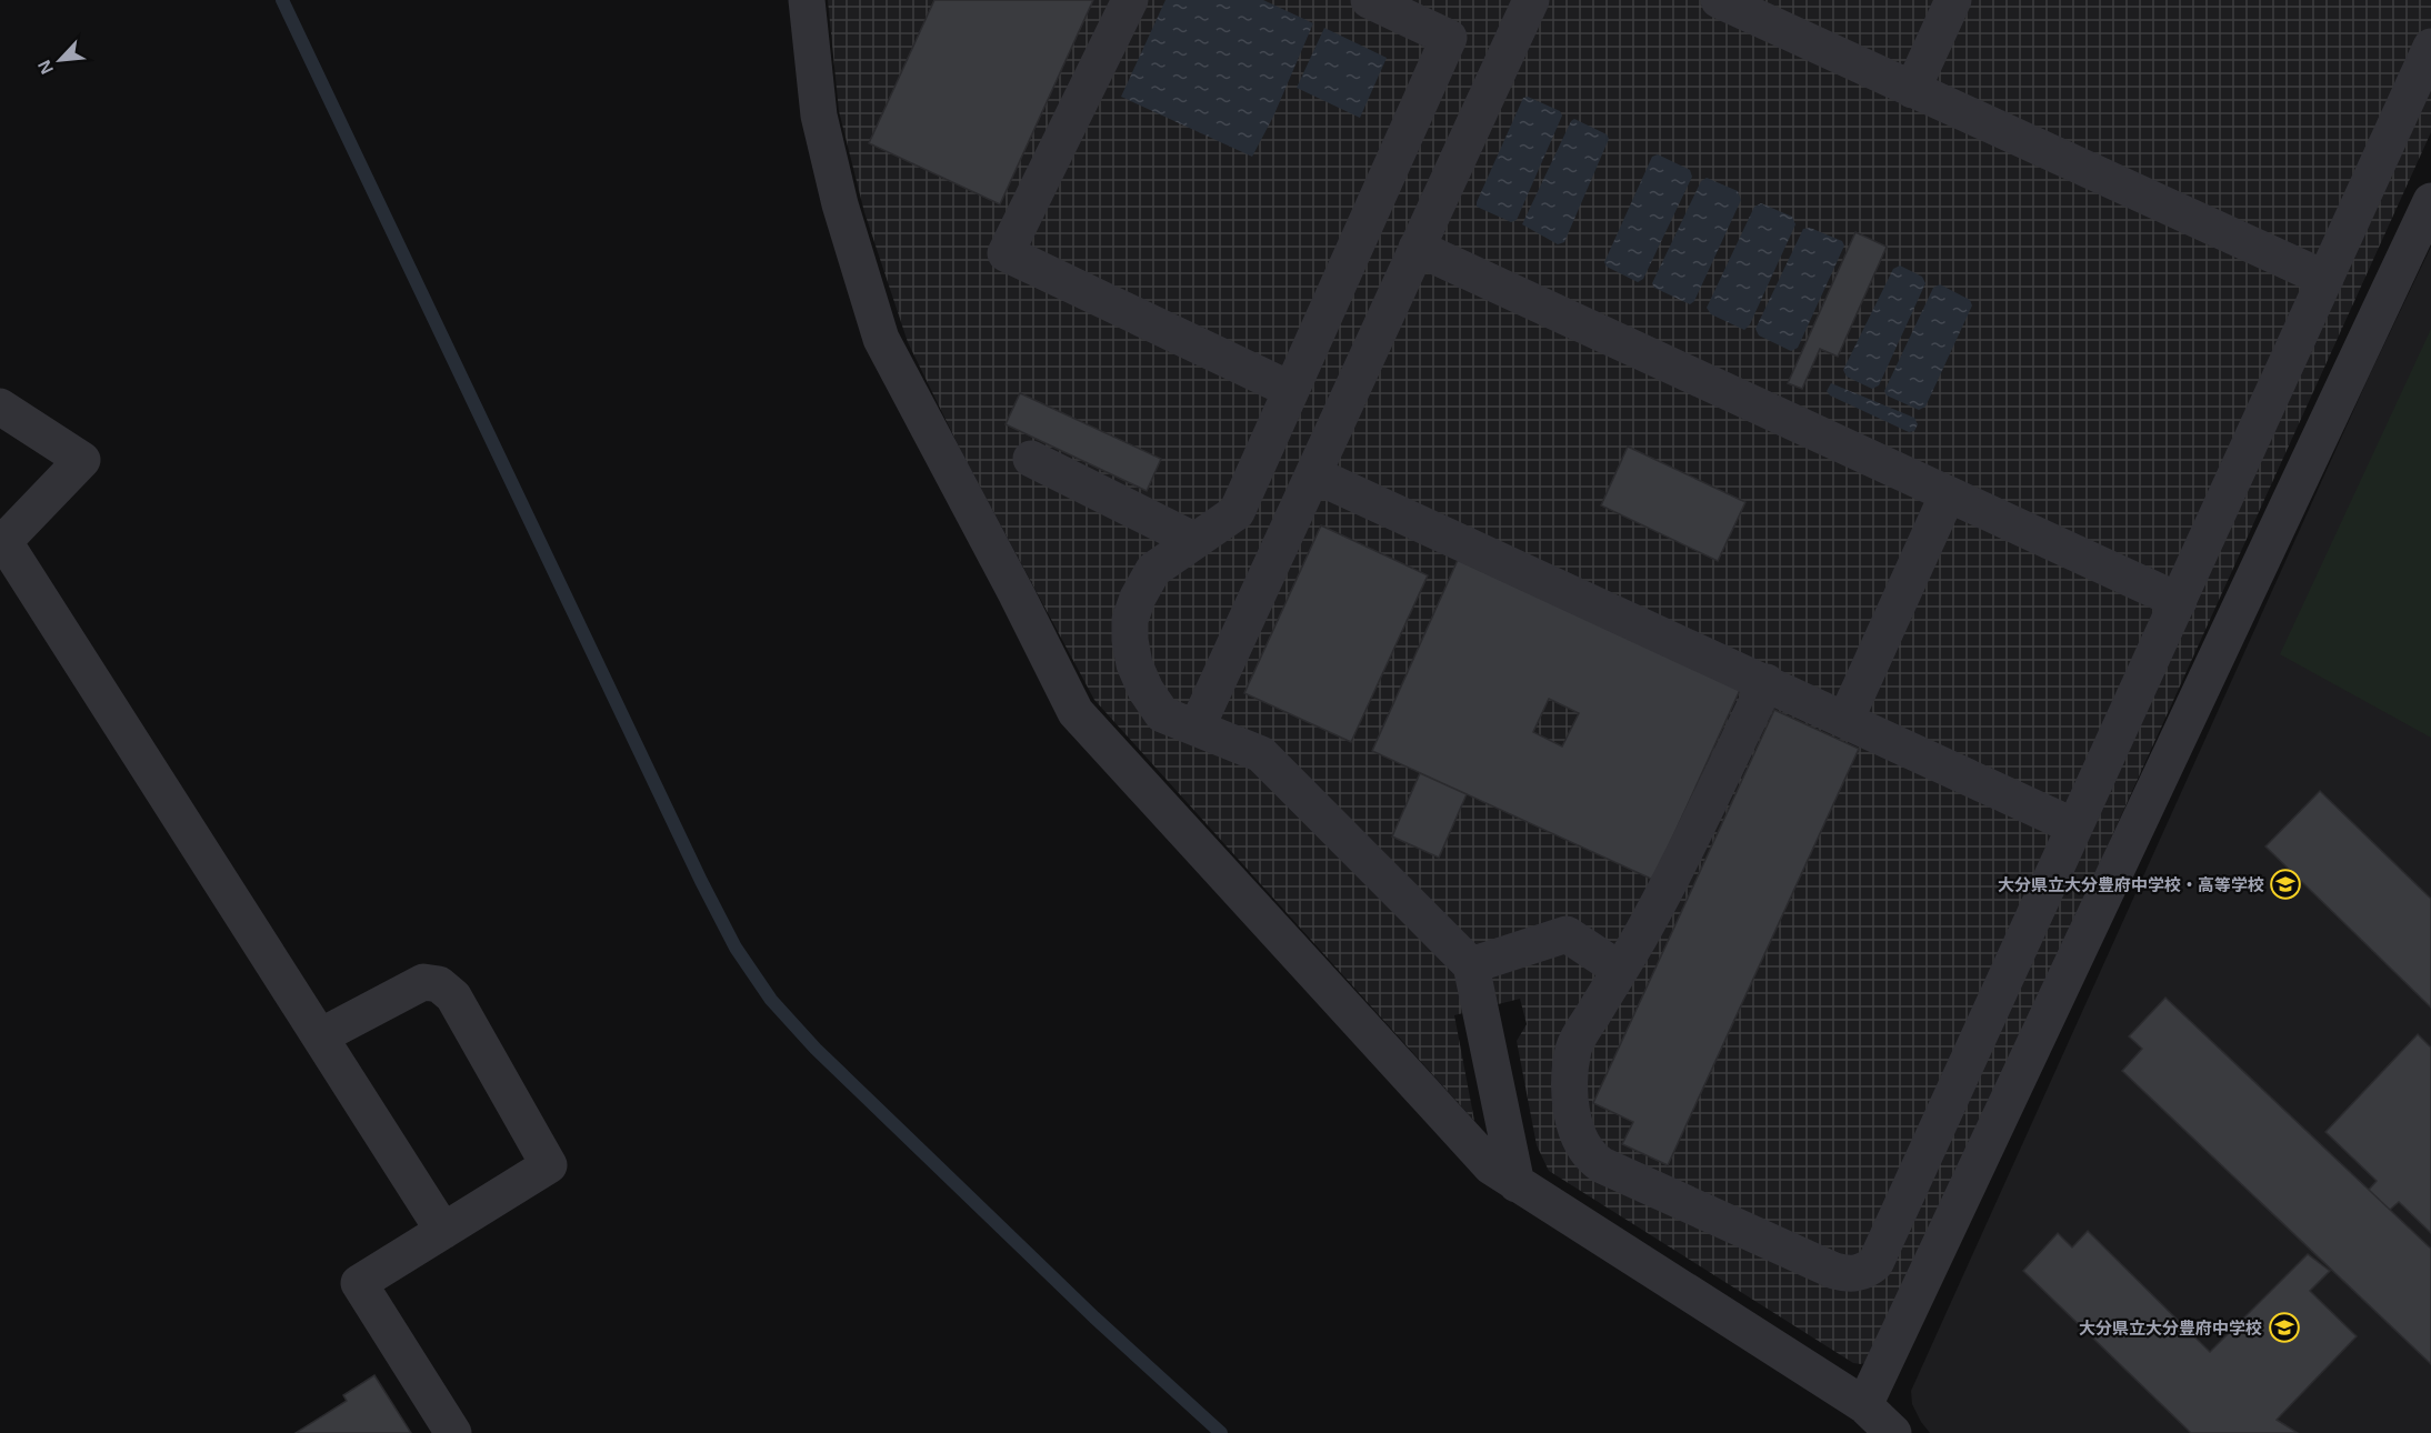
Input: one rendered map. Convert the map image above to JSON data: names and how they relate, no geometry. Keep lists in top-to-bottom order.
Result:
{
  "places": {
    "school or university": ["大分県立大分豊府中学校・高等学校", "大分県立大分豊府中学校"]
  },
  "north": "bottom left"
}
